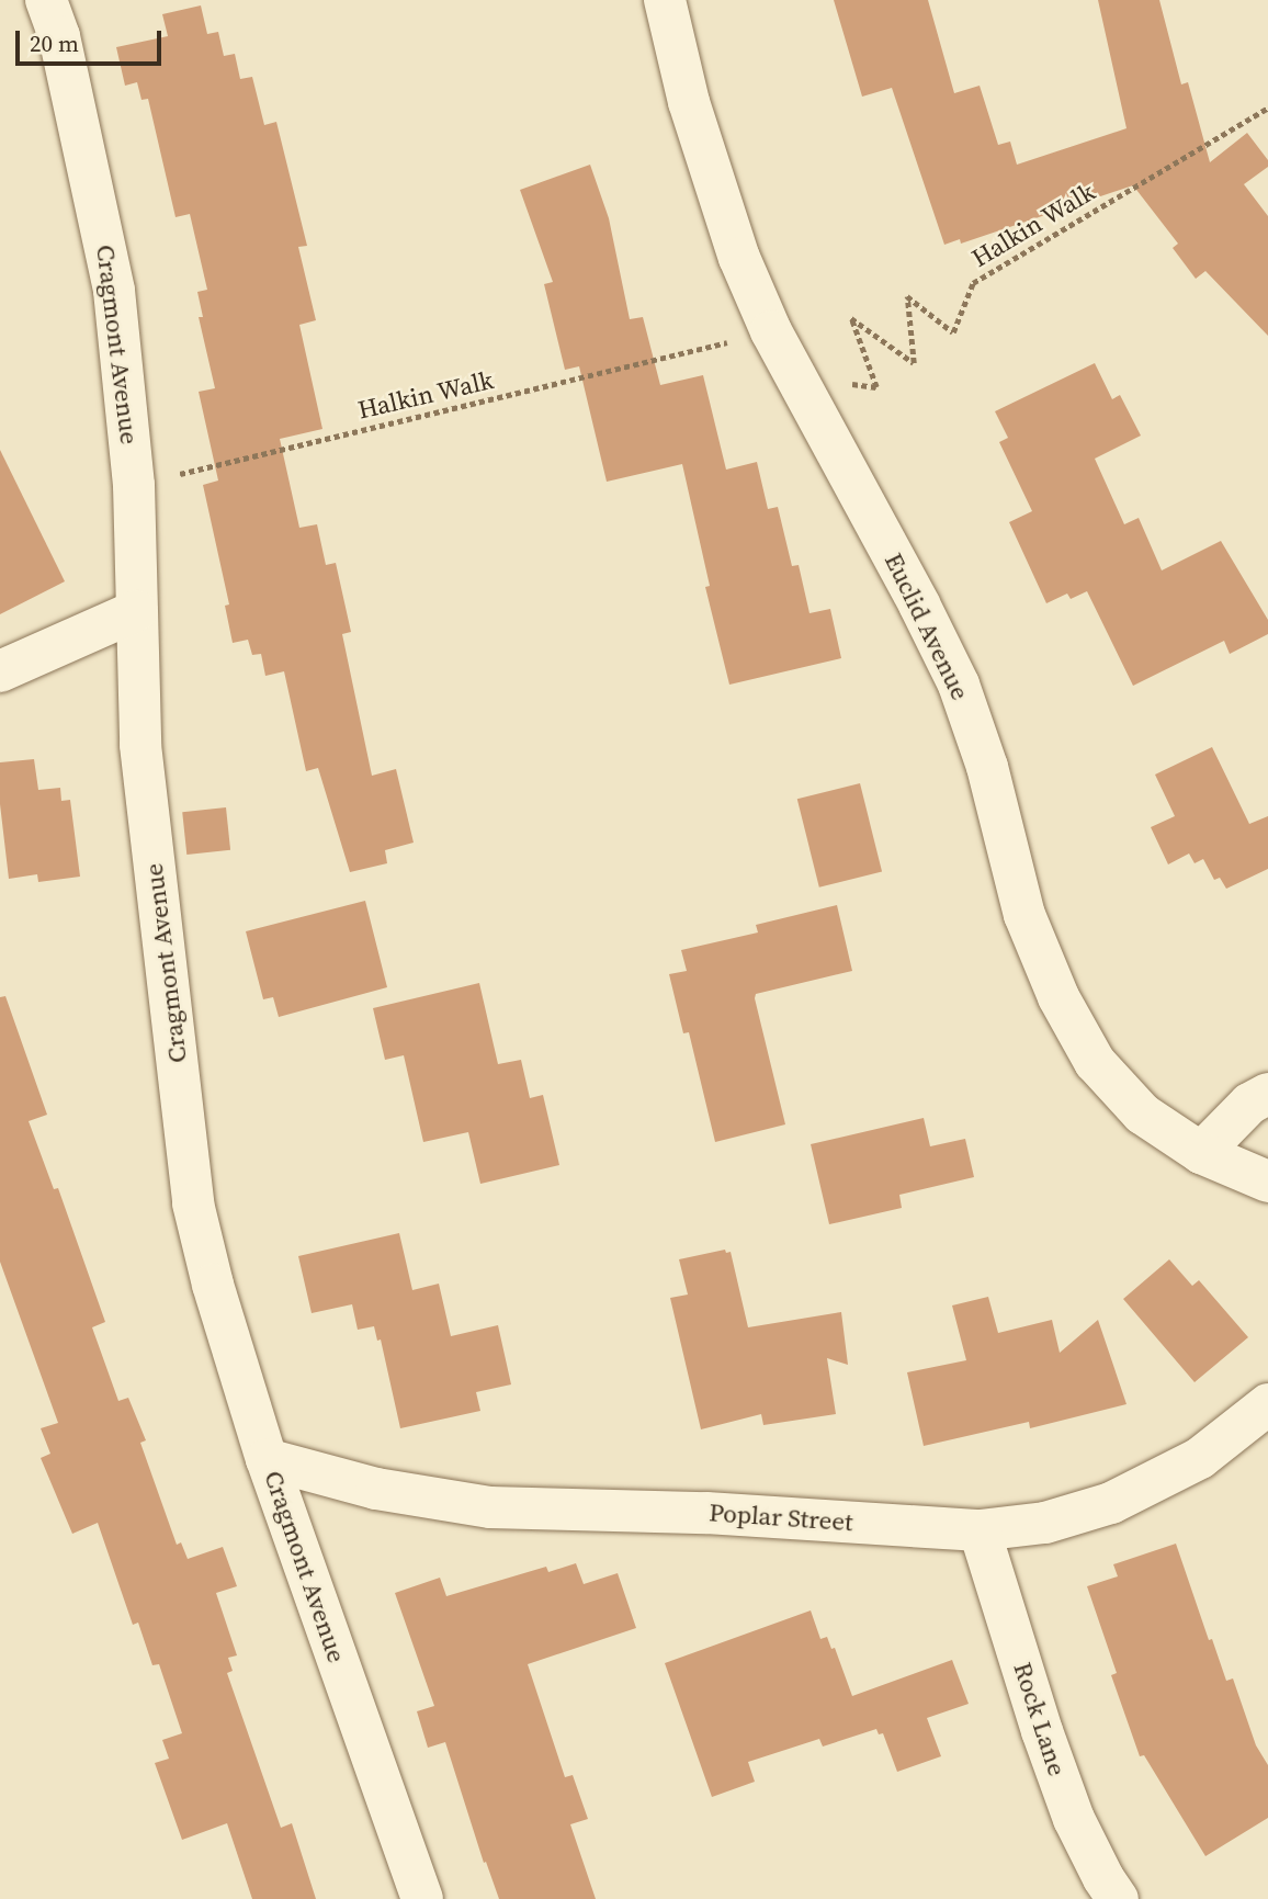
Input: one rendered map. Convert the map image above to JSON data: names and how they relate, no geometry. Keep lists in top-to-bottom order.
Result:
{
  "streets": {
    "street": [
      "Cragmont Avenue",
      "Euclid Avenue",
      "Poplar Street",
      "Rock Lane"
    ],
    "path": ["Halkin Walk"]
  },
  "crossings": [
    ["Halkin Walk", "Cragmont Avenue"],
    ["Halkin Walk", "Euclid Avenue"],
    ["Cragmont Avenue", "Poplar Street"],
    ["Poplar Street", "Rock Lane"]
  ],
  "scale_bar": "20 m"
}
